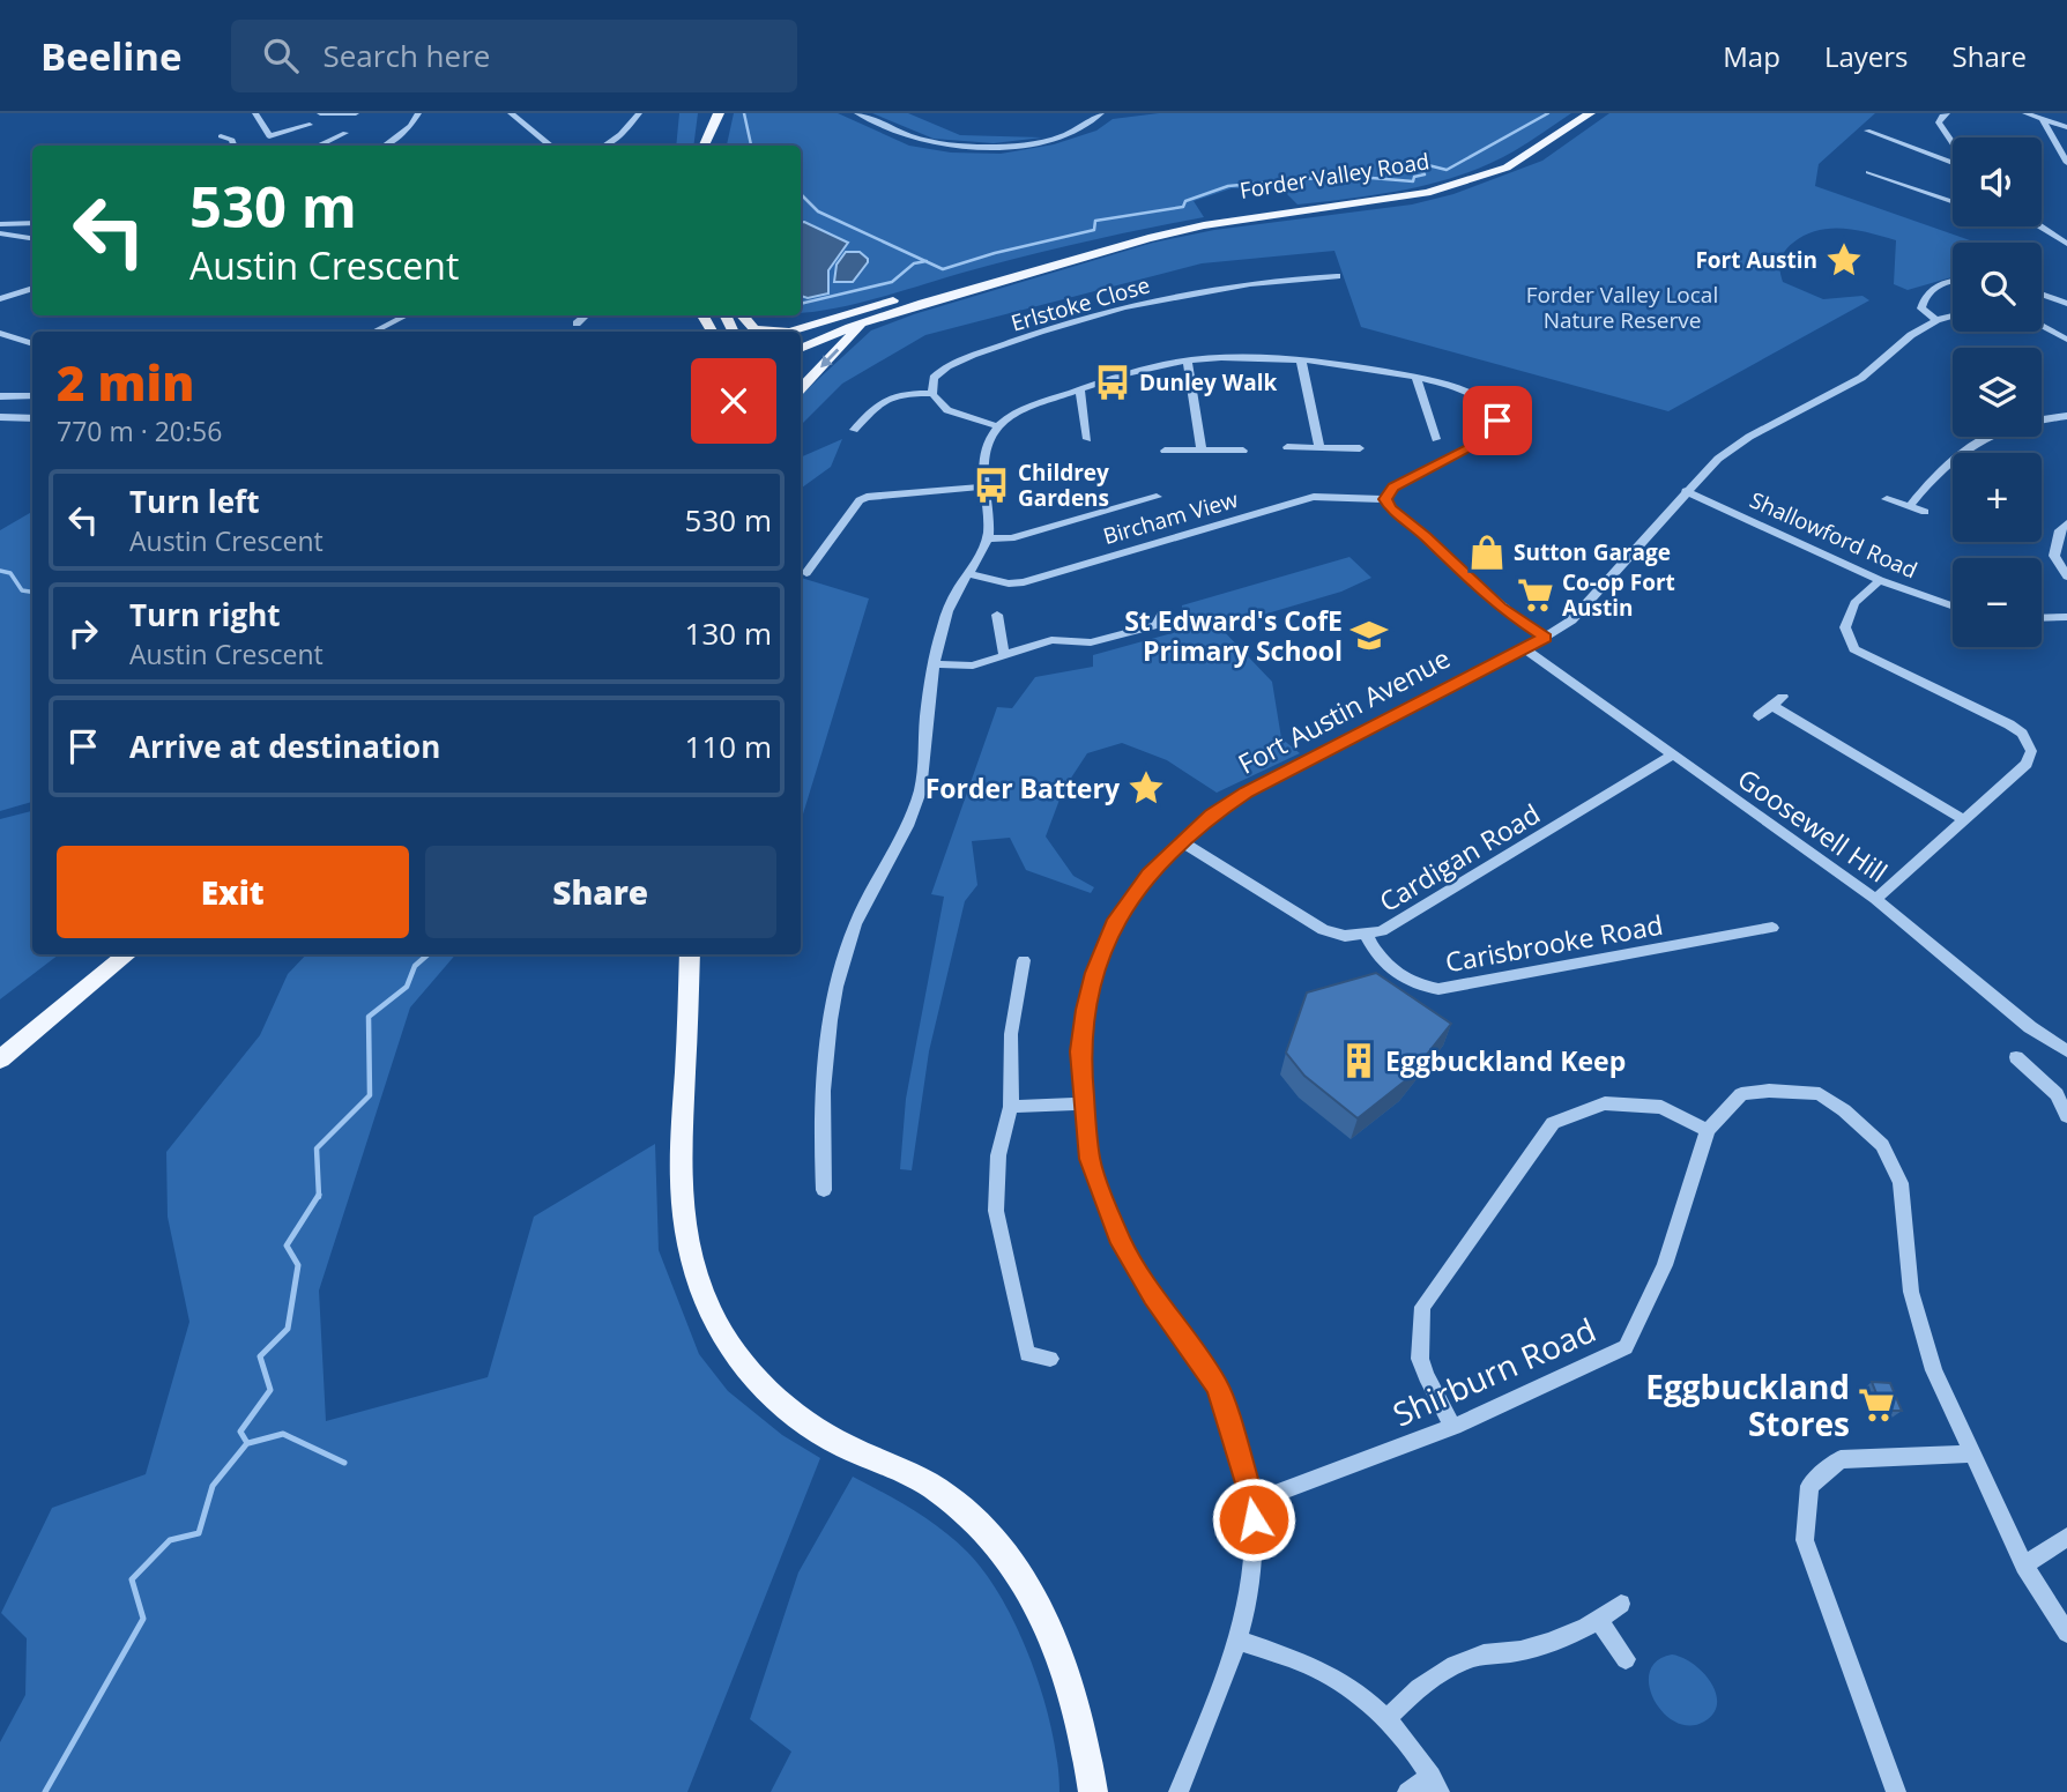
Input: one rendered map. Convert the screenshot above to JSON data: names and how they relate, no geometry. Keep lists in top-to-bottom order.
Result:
{
  "streets": {
    "main road": ["Forder Valley Road"],
    "street": [
      "Erlstoke Close",
      "Bircham View",
      "Shallowford Road",
      "Fort Austin Avenue",
      "Goosewell Hill",
      "Cardigan Road",
      "Carisbrooke Road",
      "Shirburn Road"
    ]
  },
  "crossings": [
    ["Shallowford Road", "Fort Austin Avenue"],
    ["Fort Austin Avenue", "Goosewell Hill"],
    ["Fort Austin Avenue", "Cardigan Road"],
    ["Fort Austin Avenue", "Shirburn Road"],
    ["Goosewell Hill", "Cardigan Road"],
    ["Cardigan Road", "Carisbrooke Road"]
  ],
  "parks": ["Forder Valley Local Nature Reserve"],
  "places": {
    "place": ["Fort Austin", "Forder Battery"],
    "bus stop": ["Dunley Walk", "Childrey Gardens"],
    "shop": ["Sutton Garage"],
    "supermarket": ["Co-op Fort Austin", "Eggbuckland Stores"],
    "school or university": ["St Edward's CofE Primary School"],
    "building": ["Eggbuckland Keep"]
  },
  "page": {
    "header": "Beeline",
    "search": "Search here",
    "nav": ["Map", "Layers", "Share"],
    "map_buttons": ["+", "−"],
    "turn": ["530 m", "Austin Crescent"],
    "heading": ["2 min", "770 m · 20:56"],
    "list": [
      {
        "name": "Turn left",
        "note": "Austin Crescent",
        "value": "530 m"
      },
      {
        "name": "Turn right",
        "note": "Austin Crescent",
        "value": "130 m"
      },
      {
        "name": "Arrive at destination",
        "value": "110 m"
      }
    ],
    "buttons": ["Exit", "Share"]
  }
}
